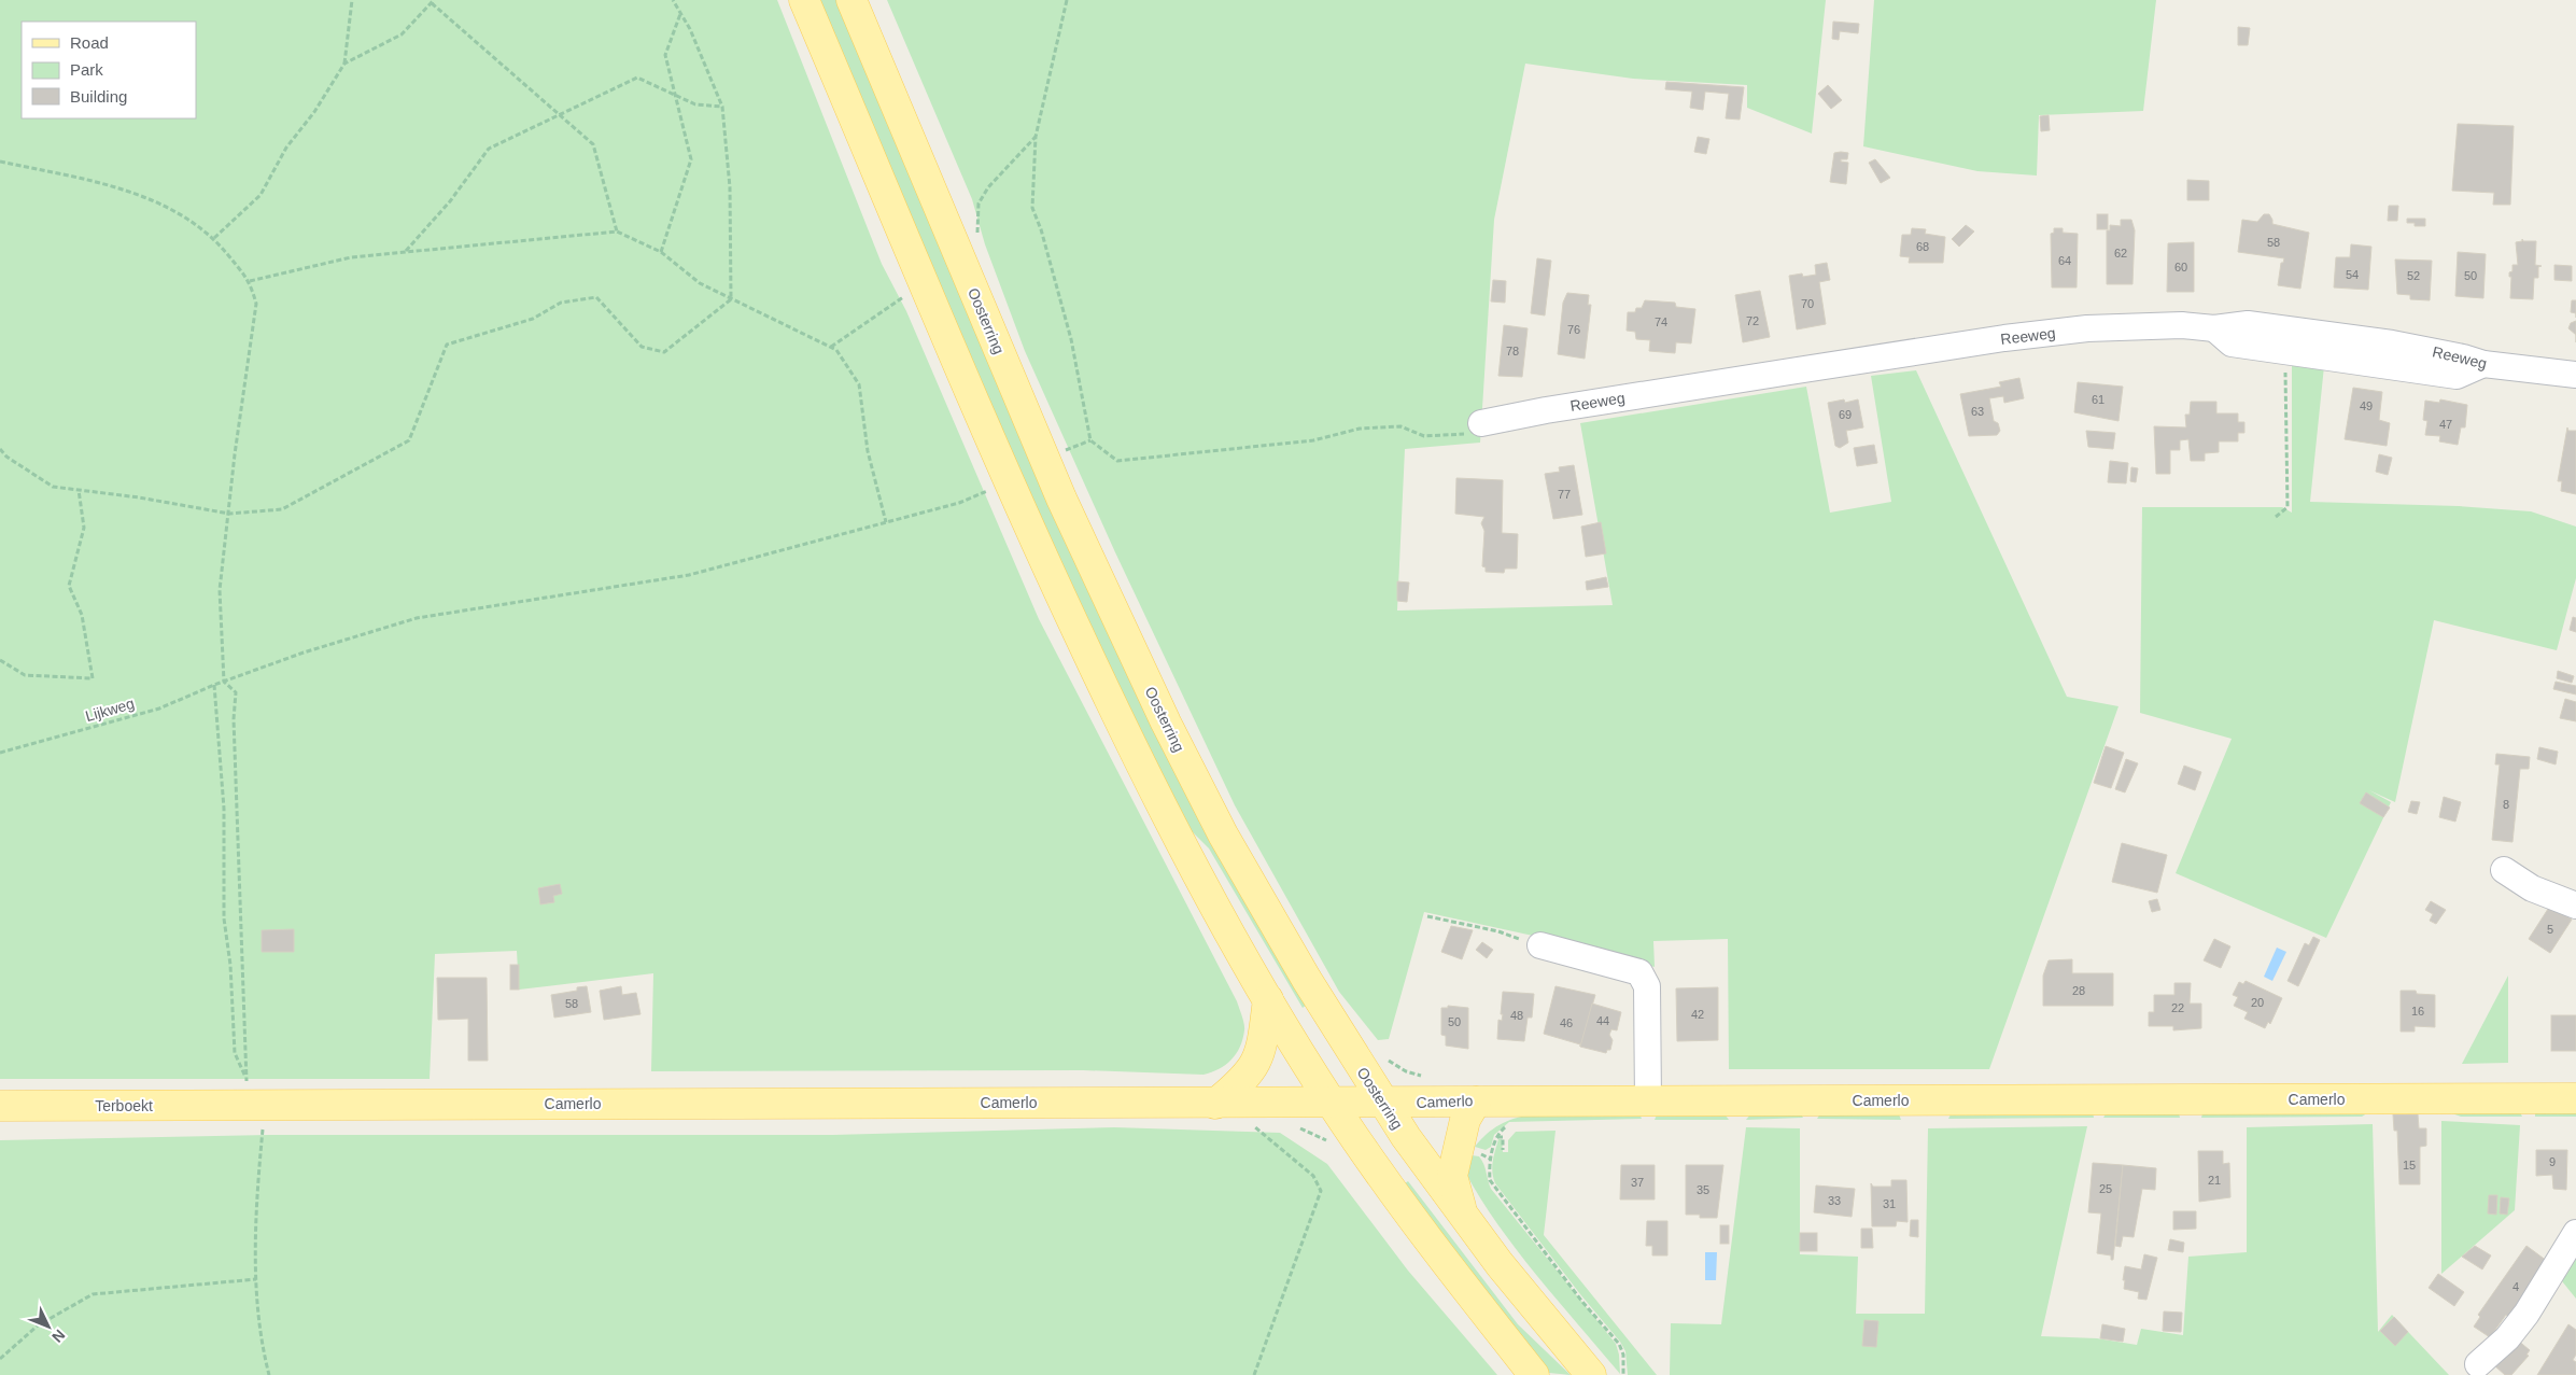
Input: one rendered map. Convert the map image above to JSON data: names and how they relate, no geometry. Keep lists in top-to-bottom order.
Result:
{
  "streets": {
    "main road": ["Oosterring", "Camerlo", "Terboekt"],
    "street": ["Reeweg"],
    "path": ["Lijkweg"]
  },
  "crossings": [
    ["Oosterring", "Camerlo"],
    ["Camerlo", "Terboekt"]
  ],
  "house_numbers": [
    "58",
    "68",
    "62",
    "64",
    "60",
    "54",
    "52",
    "50",
    "70",
    "72",
    "74",
    "76",
    "78",
    "61",
    "49",
    "63",
    "69",
    "47",
    "77",
    "8",
    "5",
    "28",
    "20",
    "58",
    "22",
    "16",
    "42",
    "48",
    "44",
    "50",
    "46",
    "9",
    "15",
    "21",
    "37",
    "25",
    "35",
    "33",
    "31",
    "4"
  ],
  "legend": ["Road", "Park", "Building"],
  "north": "bottom right"
}
